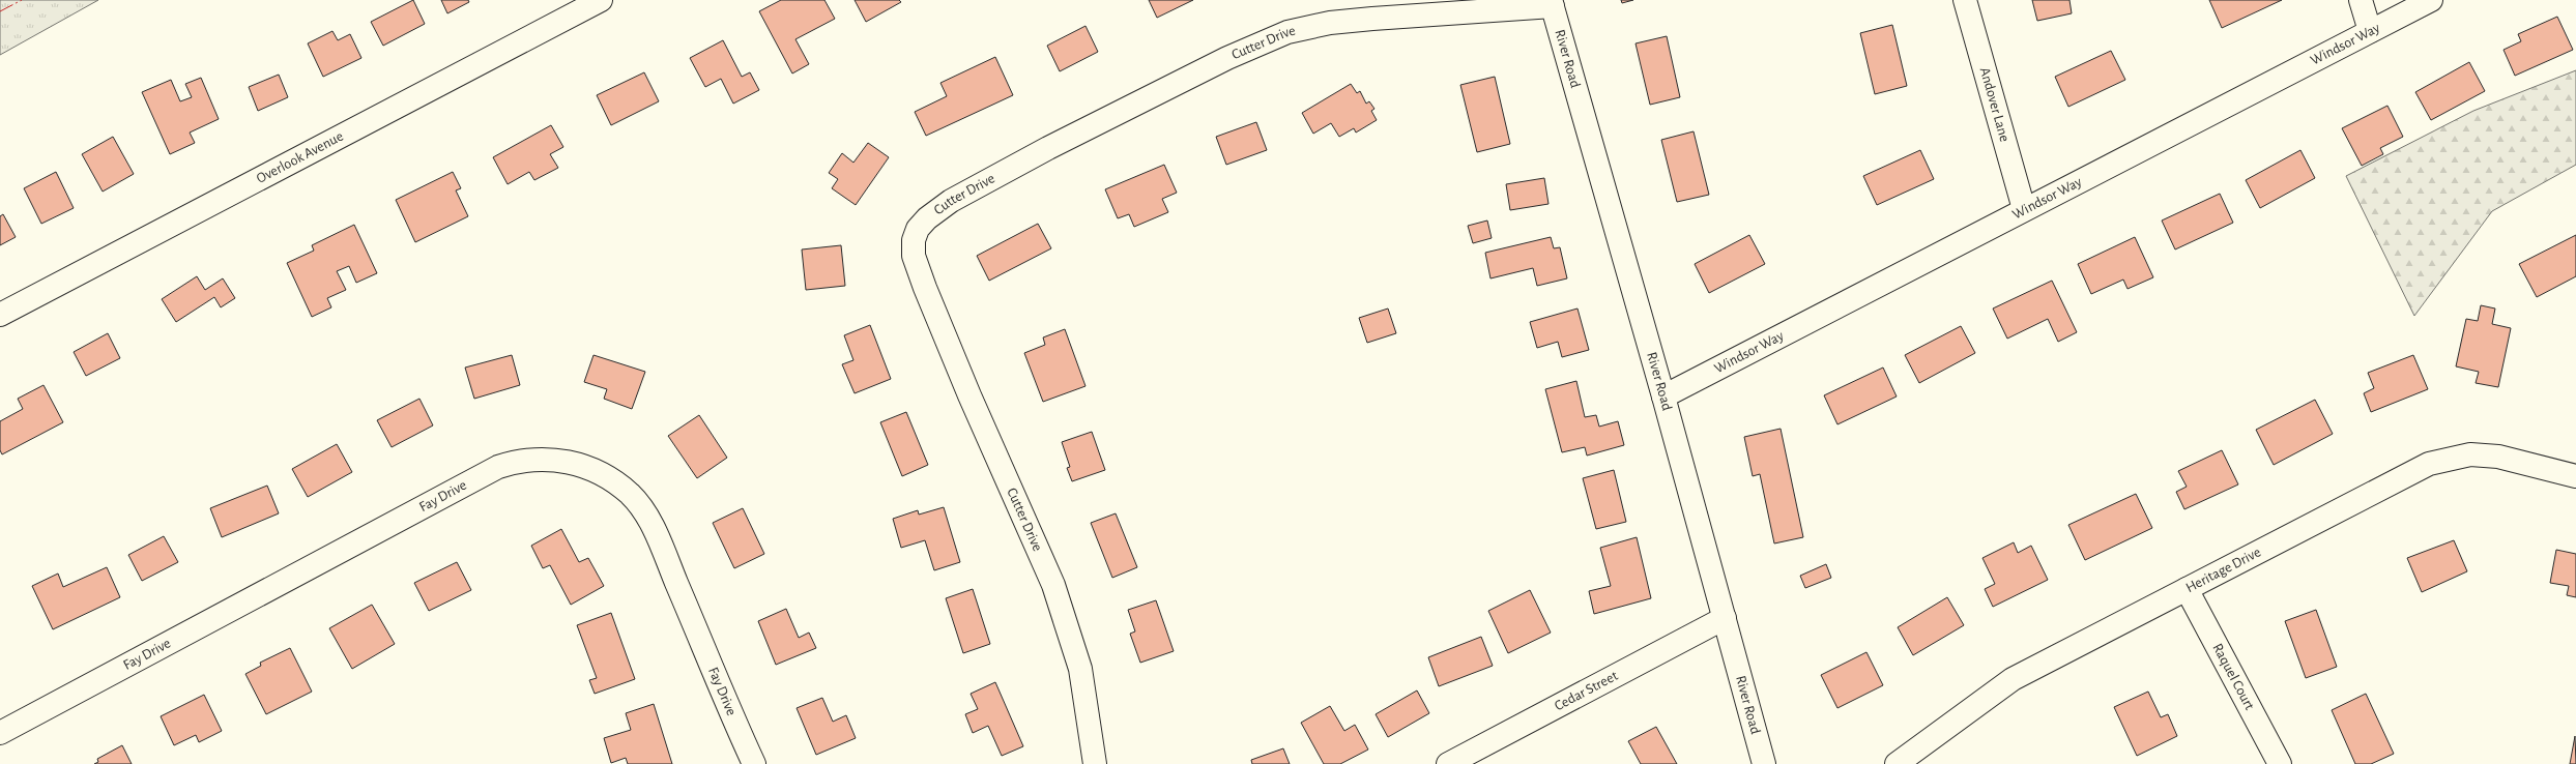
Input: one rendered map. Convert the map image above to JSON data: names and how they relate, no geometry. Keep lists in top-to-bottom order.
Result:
{
  "streets": {
    "street": [
      "Windsor Way",
      "Cutter Drive",
      "River Road",
      "Andover Lane",
      "Overlook Avenue",
      "Fay Drive",
      "Heritage Drive",
      "Raquel Court",
      "Cedar Street"
    ]
  },
  "crossings": [
    ["Windsor Way", "River Road"],
    ["Windsor Way", "Andover Lane"],
    ["Cutter Drive", "River Road"],
    ["River Road", "Cedar Street"],
    ["Heritage Drive", "Raquel Court"]
  ]
}
